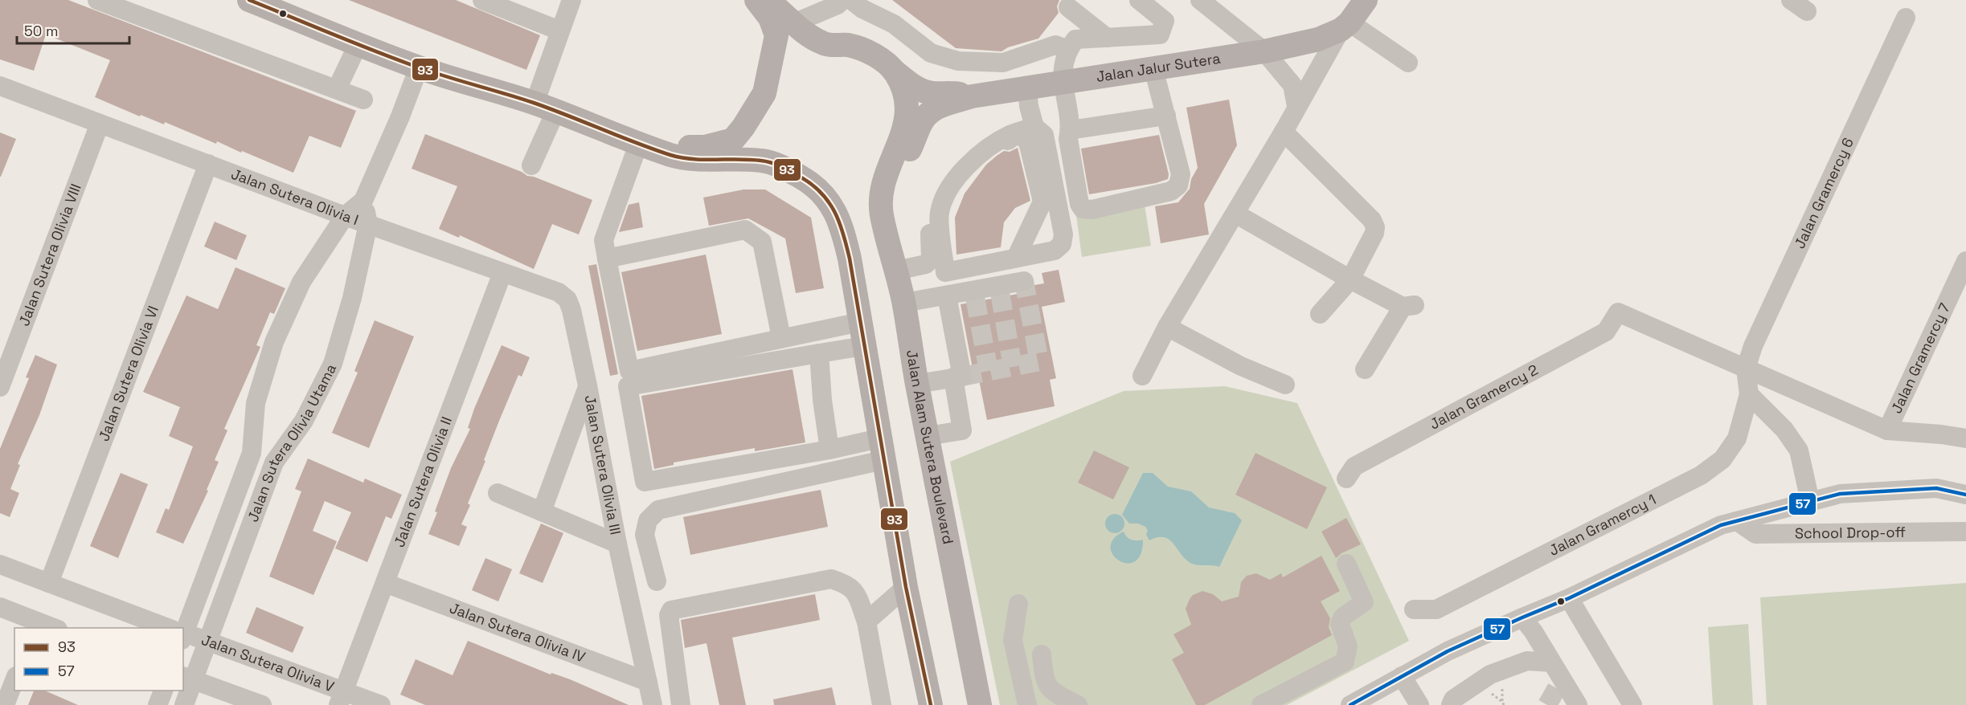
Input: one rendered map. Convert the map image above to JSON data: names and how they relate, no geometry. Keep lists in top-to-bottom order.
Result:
{
  "streets": {
    "main road": ["Jalan Jalur Sutera", "Jalan Alam Sutera Boulevard"],
    "street": [
      "Jalan Gramercy 6",
      "Jalan Sutera Olivia I",
      "Jalan Sutera Olivia VIII",
      "Jalan Gramercy 7",
      "Jalan Sutera Olivia VI",
      "Jalan Gramercy 2",
      "Jalan Sutera Olivia Utama",
      "Jalan Sutera Olivia III",
      "Jalan Sutera Olivia II",
      "Jalan Gramercy 1",
      "School Drop-off",
      "Jalan Sutera Olivia IV",
      "Jalan Sutera Olivia V"
    ]
  },
  "crossings": [
    ["Jalan Jalur Sutera", "Jalan Alam Sutera Boulevard"],
    ["Jalan Gramercy 6", "Jalan Gramercy 2"],
    ["Jalan Sutera Olivia I", "Jalan Sutera Olivia VIII"],
    ["Jalan Sutera Olivia I", "Jalan Sutera Olivia VI"],
    ["Jalan Sutera Olivia I", "Jalan Sutera Olivia Utama"],
    ["Jalan Sutera Olivia I", "Jalan Sutera Olivia III"],
    ["Jalan Sutera Olivia I", "Jalan Sutera Olivia II"],
    ["Jalan Sutera Olivia VI", "Jalan Sutera Olivia V"],
    ["Jalan Sutera Olivia Utama", "Jalan Sutera Olivia V"],
    ["Jalan Sutera Olivia III", "Jalan Sutera Olivia IV"],
    ["Jalan Sutera Olivia II", "Jalan Sutera Olivia IV"],
    ["Jalan Sutera Olivia II", "Jalan Sutera Olivia V"]
  ],
  "lines": ["transit line 93", "transit line 57"],
  "legend": ["93", "57"],
  "scale_bar": "50 m"
}
